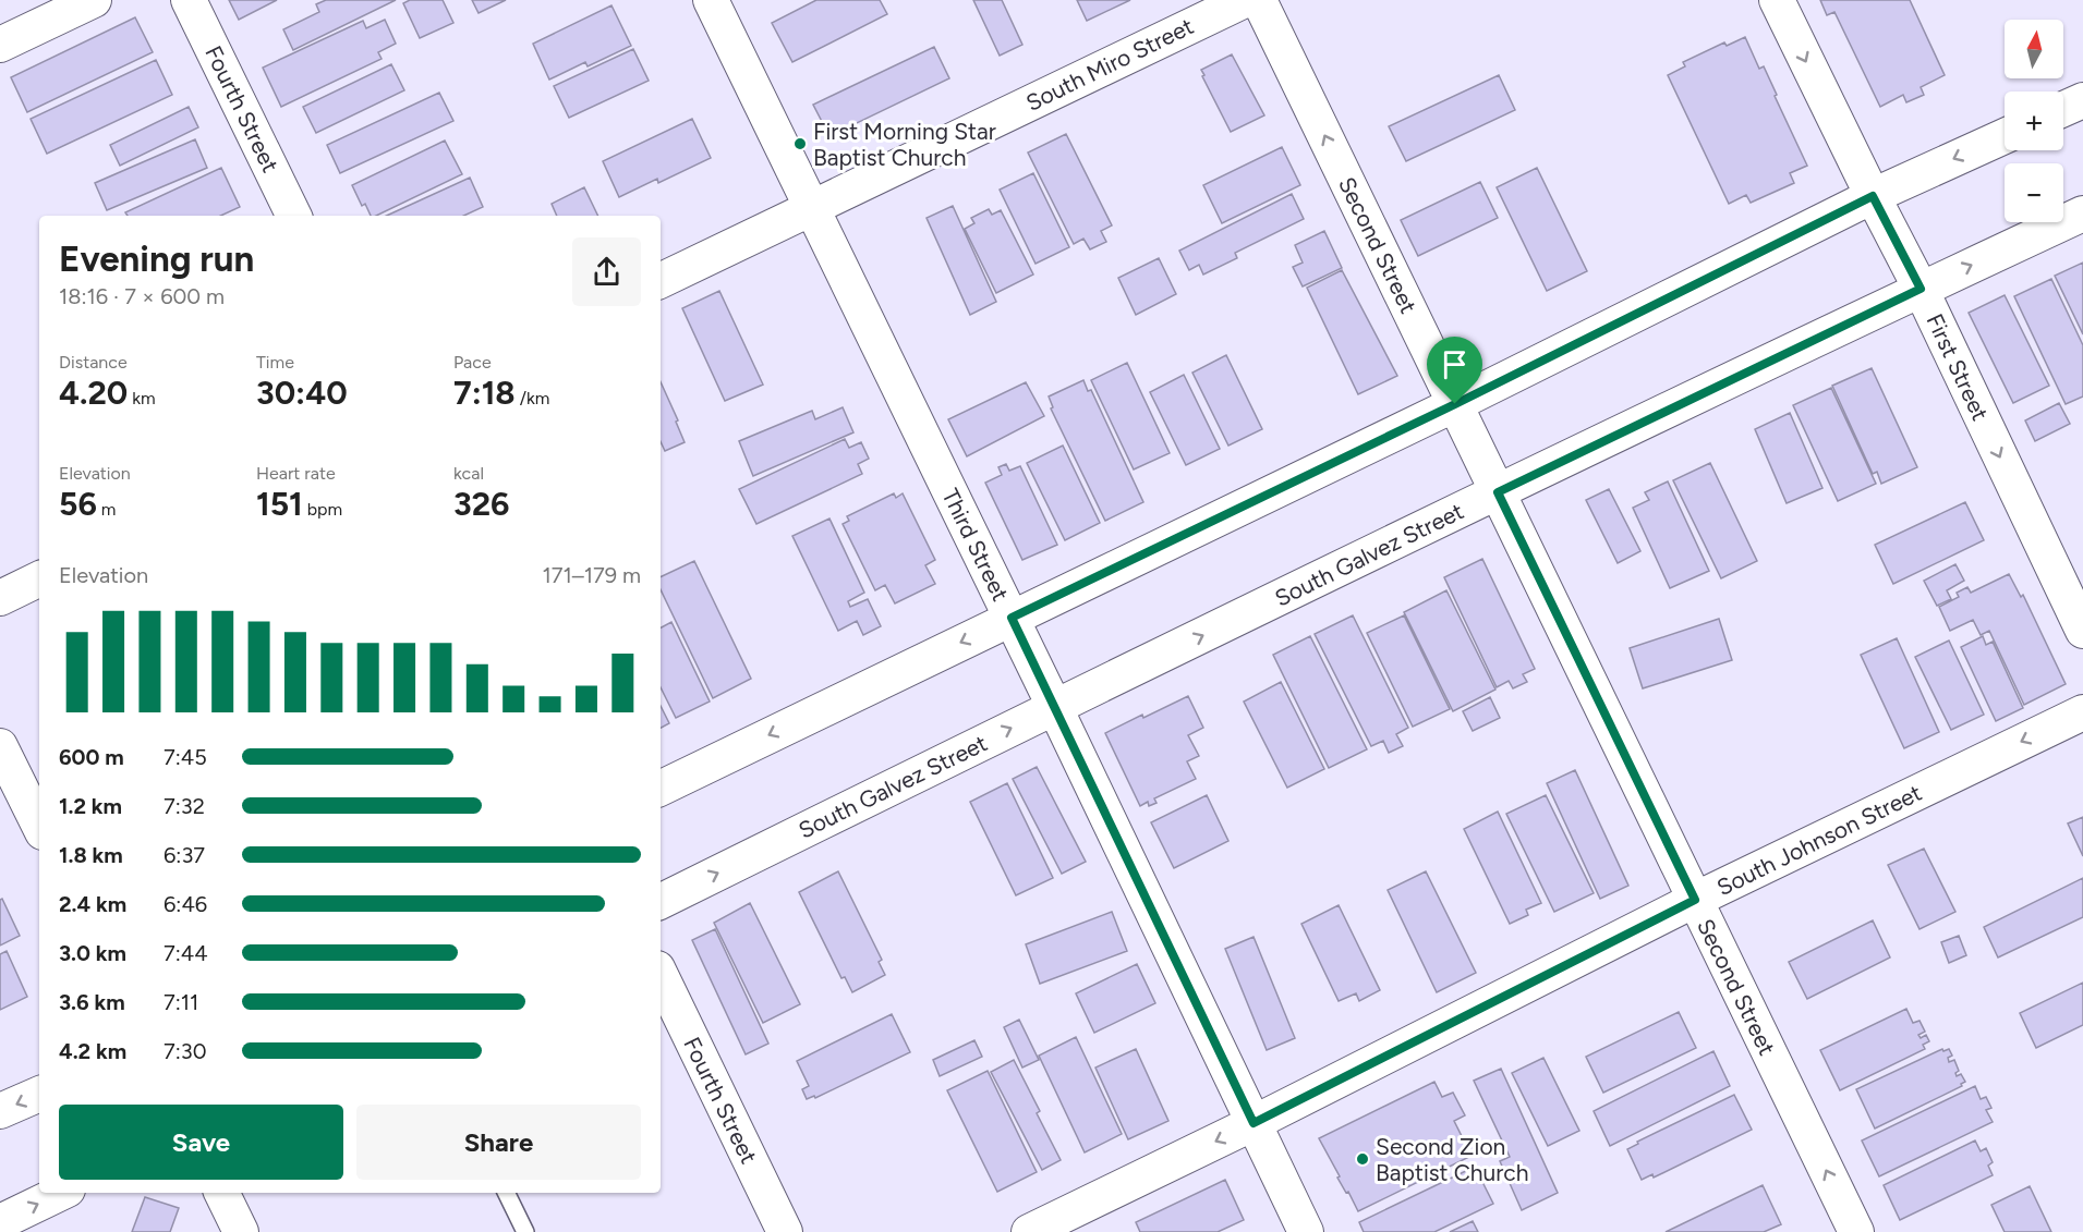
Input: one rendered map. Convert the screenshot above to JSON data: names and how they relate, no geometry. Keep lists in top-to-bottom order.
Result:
{
  "streets": {
    "street": [
      "South Miro Street",
      "Fourth Street",
      "Second Street",
      "First Street",
      "Third Street",
      "South Galvez Street",
      "South Johnson Street"
    ]
  },
  "crossings": [
    ["South Miro Street", "Third Street"],
    ["Second Street", "South Galvez Street"],
    ["Second Street", "South Johnson Street"],
    ["First Street", "South Galvez Street"],
    ["Third Street", "South Galvez Street"],
    ["Third Street", "South Johnson Street"]
  ],
  "one_way": ["Second Street", "First Street", "South Johnson Street"],
  "places": ["First Morning Star Baptist Church", "Second Zion Baptist Church"],
  "north": "top",
  "page": {
    "map_buttons": ["+", "−"],
    "heading": ["Evening run", "18:16 · 7 × 600 m"],
    "stats": [
      ["Distance", "4.20 km"],
      ["Time", "30:40"],
      ["Pace", "7:18 /km"],
      ["Elevation", "56 m"],
      ["Heart rate", "151 bpm"],
      ["kcal", "326"]
    ],
    "chart": ["Elevation", "171–179 m"],
    "list": [
      {
        "name": "600 m",
        "note": "7:45"
      },
      {
        "name": "1.2 km",
        "note": "7:32"
      },
      {
        "name": "1.8 km",
        "note": "6:37"
      },
      {
        "name": "2.4 km",
        "note": "6:46"
      },
      {
        "name": "3.0 km",
        "note": "7:44"
      },
      {
        "name": "3.6 km",
        "note": "7:11"
      },
      {
        "name": "4.2 km",
        "note": "7:30"
      }
    ],
    "buttons": ["Save", "Share"]
  }
}
